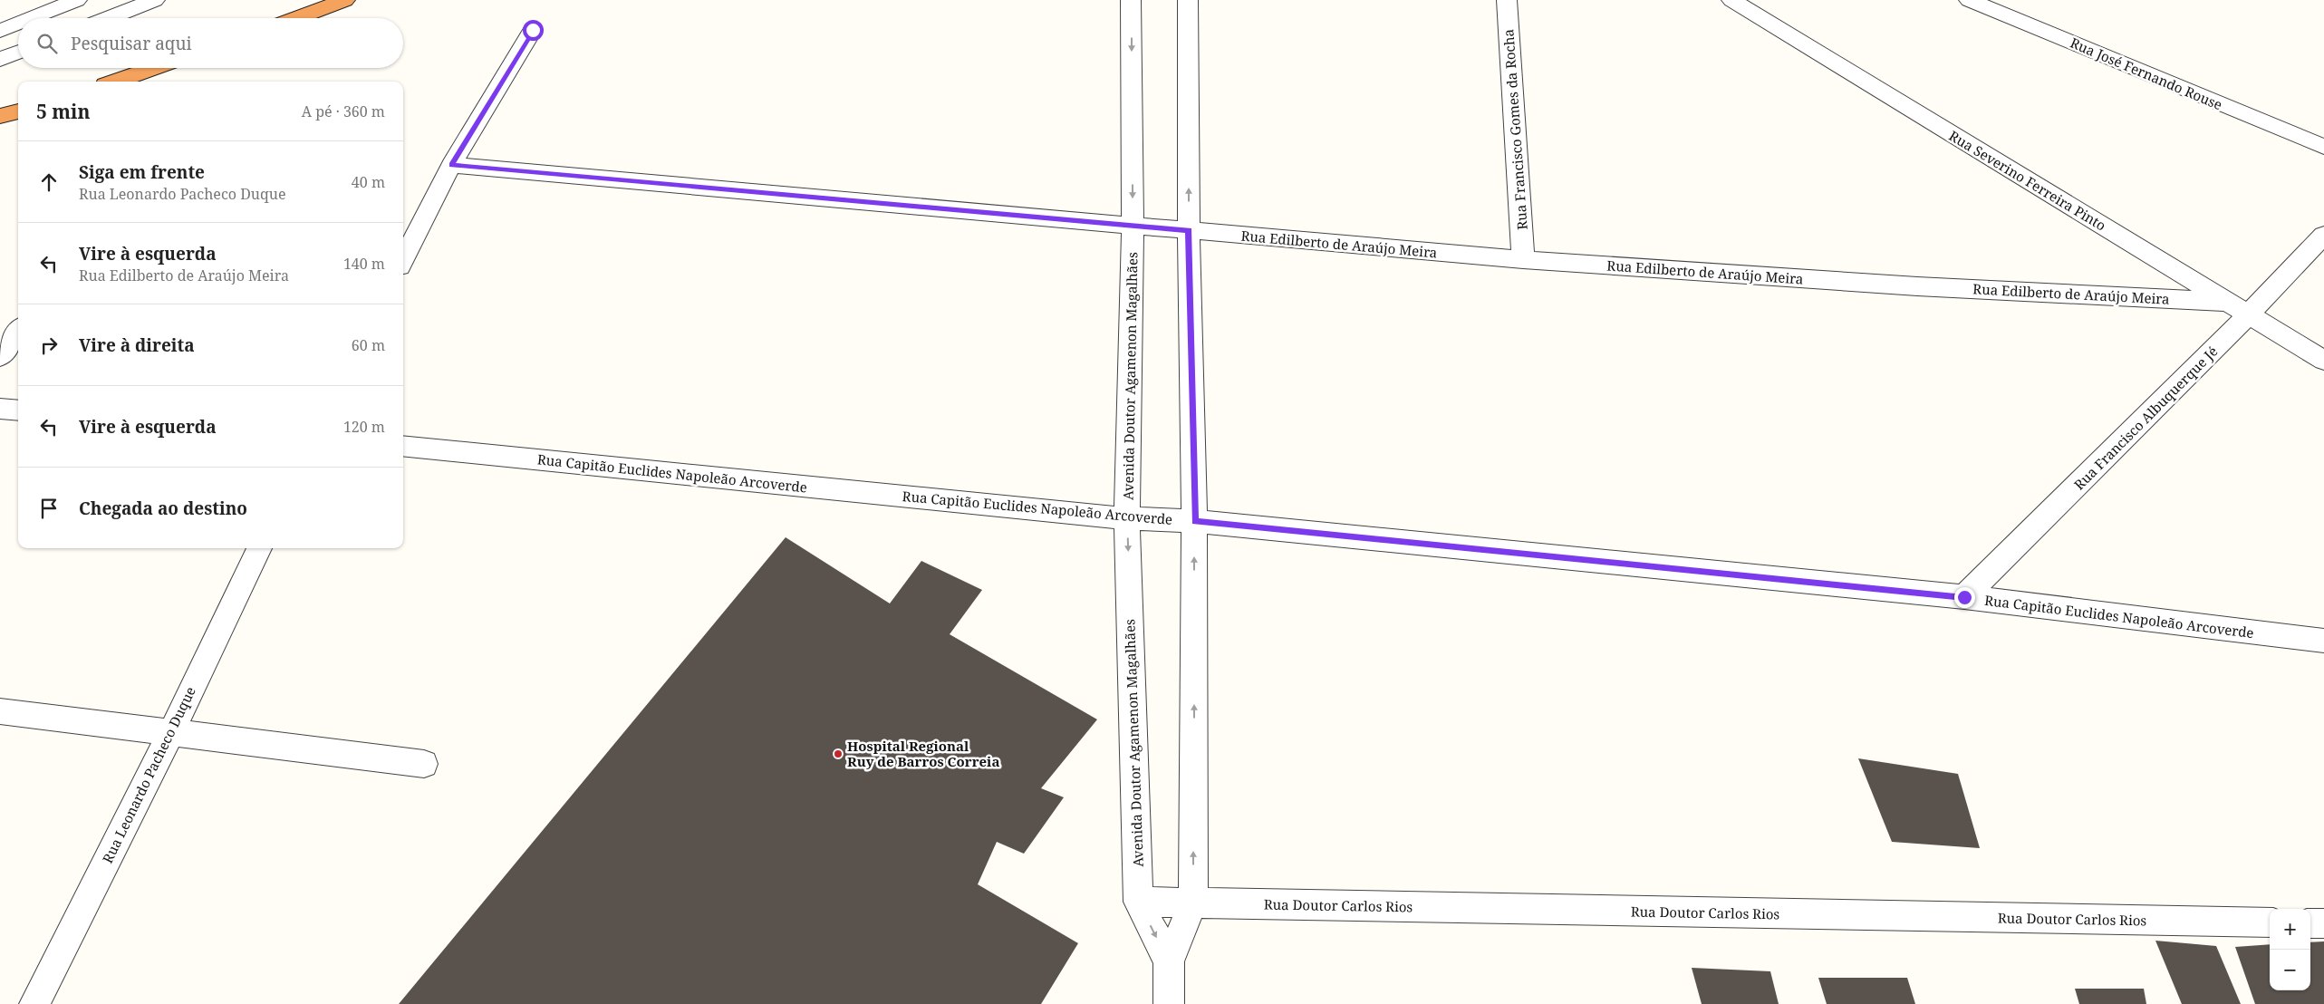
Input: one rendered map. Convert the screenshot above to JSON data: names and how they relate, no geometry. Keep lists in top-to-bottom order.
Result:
{
  "streets": {
    "street": [
      "Rua José Fernando Rouse",
      "Rua Francisco Gomes da Rocha",
      "Rua Severino Ferreira Pinto",
      "Rua Edilberto de Araújo Meira",
      "Avenida Doutor Agamenon Magalhães",
      "Rua Francisco Albuquerque Jé",
      "Rua Capitão Euclides Napoleão Arcoverde",
      "Rua Leonardo Pacheco Duque",
      "Rua Doutor Carlos Rios"
    ]
  },
  "crossings": [
    ["Rua Francisco Gomes da Rocha", "Rua Edilberto de Araújo Meira"],
    ["Rua Severino Ferreira Pinto", "Rua Edilberto de Araújo Meira"],
    ["Rua Severino Ferreira Pinto", "Rua Francisco Albuquerque Jé"],
    ["Rua Edilberto de Araújo Meira", "Avenida Doutor Agamenon Magalhães"],
    ["Avenida Doutor Agamenon Magalhães", "Rua Capitão Euclides Napoleão Arcoverde"],
    ["Avenida Doutor Agamenon Magalhães", "Rua Doutor Carlos Rios"],
    ["Rua Francisco Albuquerque Jé", "Rua Capitão Euclides Napoleão Arcoverde"]
  ],
  "places": ["Hospital Regional Ruy de Barros Correia"],
  "page": {
    "search": "Pesquisar aqui",
    "heading": ["5 min", "A pé · 360 m"],
    "list": [
      ["Siga em frente", "Rua Leonardo Pacheco Duque", "40 m"],
      ["Vire à esquerda", "Rua Edilberto de Araújo Meira", "140 m"],
      ["Vire à direita", "60 m"],
      ["Vire à esquerda", "120 m"],
      "Chegada ao destino"
    ],
    "map_buttons": ["+", "−"]
  }
}
